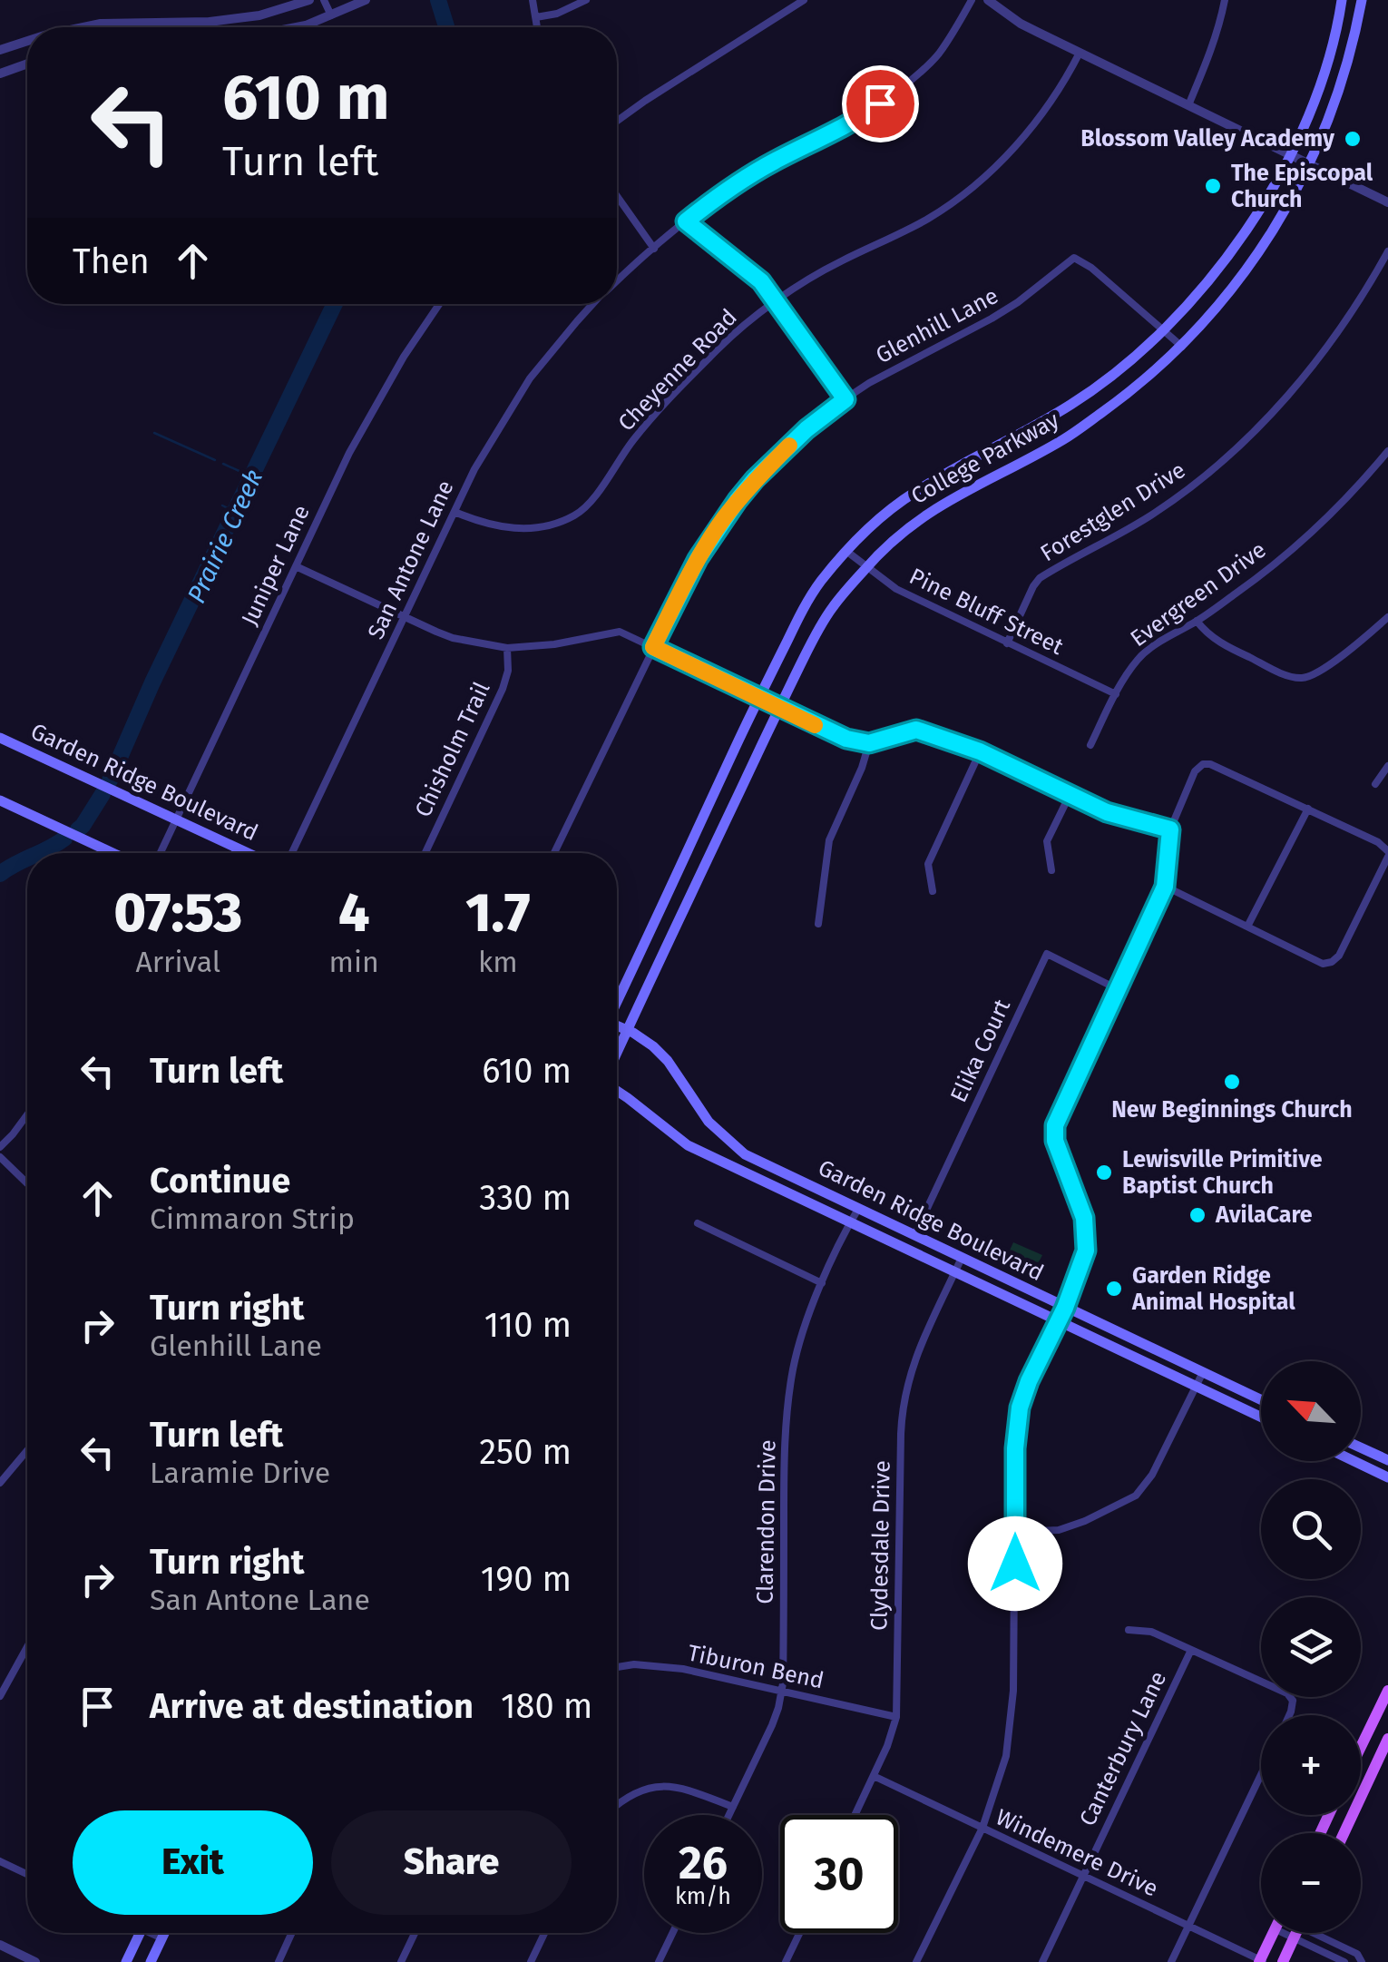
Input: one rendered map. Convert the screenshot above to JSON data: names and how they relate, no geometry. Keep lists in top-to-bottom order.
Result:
{
  "streets": {
    "main road": ["College Parkway", "Garden Ridge Boulevard"],
    "street": [
      "Glenhill Lane",
      "Cheyenne Road",
      "Forestglen Drive",
      "San Antone Lane",
      "Juniper Lane",
      "Evergreen Drive",
      "Pine Bluff Street",
      "Chisholm Trail",
      "Elika Court",
      "Clarendon Drive",
      "Clydesdale Drive",
      "Tiburon Bend",
      "Canterbury Lane",
      "Windemere Drive"
    ]
  },
  "crossings": [
    ["Glenhill Lane", "College Parkway"],
    ["Cheyenne Road", "San Antone Lane"],
    ["College Parkway", "Pine Bluff Street"],
    ["College Parkway", "Garden Ridge Boulevard"],
    ["Forestglen Drive", "Pine Bluff Street"],
    ["Juniper Lane", "Garden Ridge Boulevard"],
    ["Evergreen Drive", "Pine Bluff Street"],
    ["Garden Ridge Boulevard", "Elika Court"],
    ["Garden Ridge Boulevard", "Clarendon Drive"],
    ["Garden Ridge Boulevard", "Clydesdale Drive"],
    ["Clarendon Drive", "Tiburon Bend"],
    ["Clydesdale Drive", "Tiburon Bend"],
    ["Clydesdale Drive", "Windemere Drive"],
    ["Canterbury Lane", "Windemere Drive"]
  ],
  "water": ["Prairie Creek"],
  "places": [
    "Blossom Valley Academy",
    "The Episcopal Church",
    "New Beginnings Church",
    "Lewisville Primitive Baptist Church",
    "AvilaCare",
    "Garden Ridge Animal Hospital"
  ],
  "north": "top left",
  "page": {
    "turn": ["610 m", "Turn left"],
    "then": "Then",
    "eta": [
      "07:53",
      "Arrival",
      "4",
      "min",
      "1.7",
      "km"
    ],
    "list": [
      {
        "name": "Turn left",
        "value": "610 m"
      },
      {
        "name": "Continue",
        "note": "Cimmaron Strip",
        "value": "330 m"
      },
      {
        "name": "Turn right",
        "note": "Glenhill Lane",
        "value": "110 m"
      },
      {
        "name": "Turn left",
        "note": "Laramie Drive",
        "value": "250 m"
      },
      {
        "name": "Turn right",
        "note": "San Antone Lane",
        "value": "190 m"
      },
      {
        "name": "Arrive at destination",
        "value": "180 m"
      }
    ],
    "map_buttons": ["+", "−"],
    "buttons": ["Exit", "Share"],
    "speed": "26 km/h",
    "limit": "30"
  }
}
